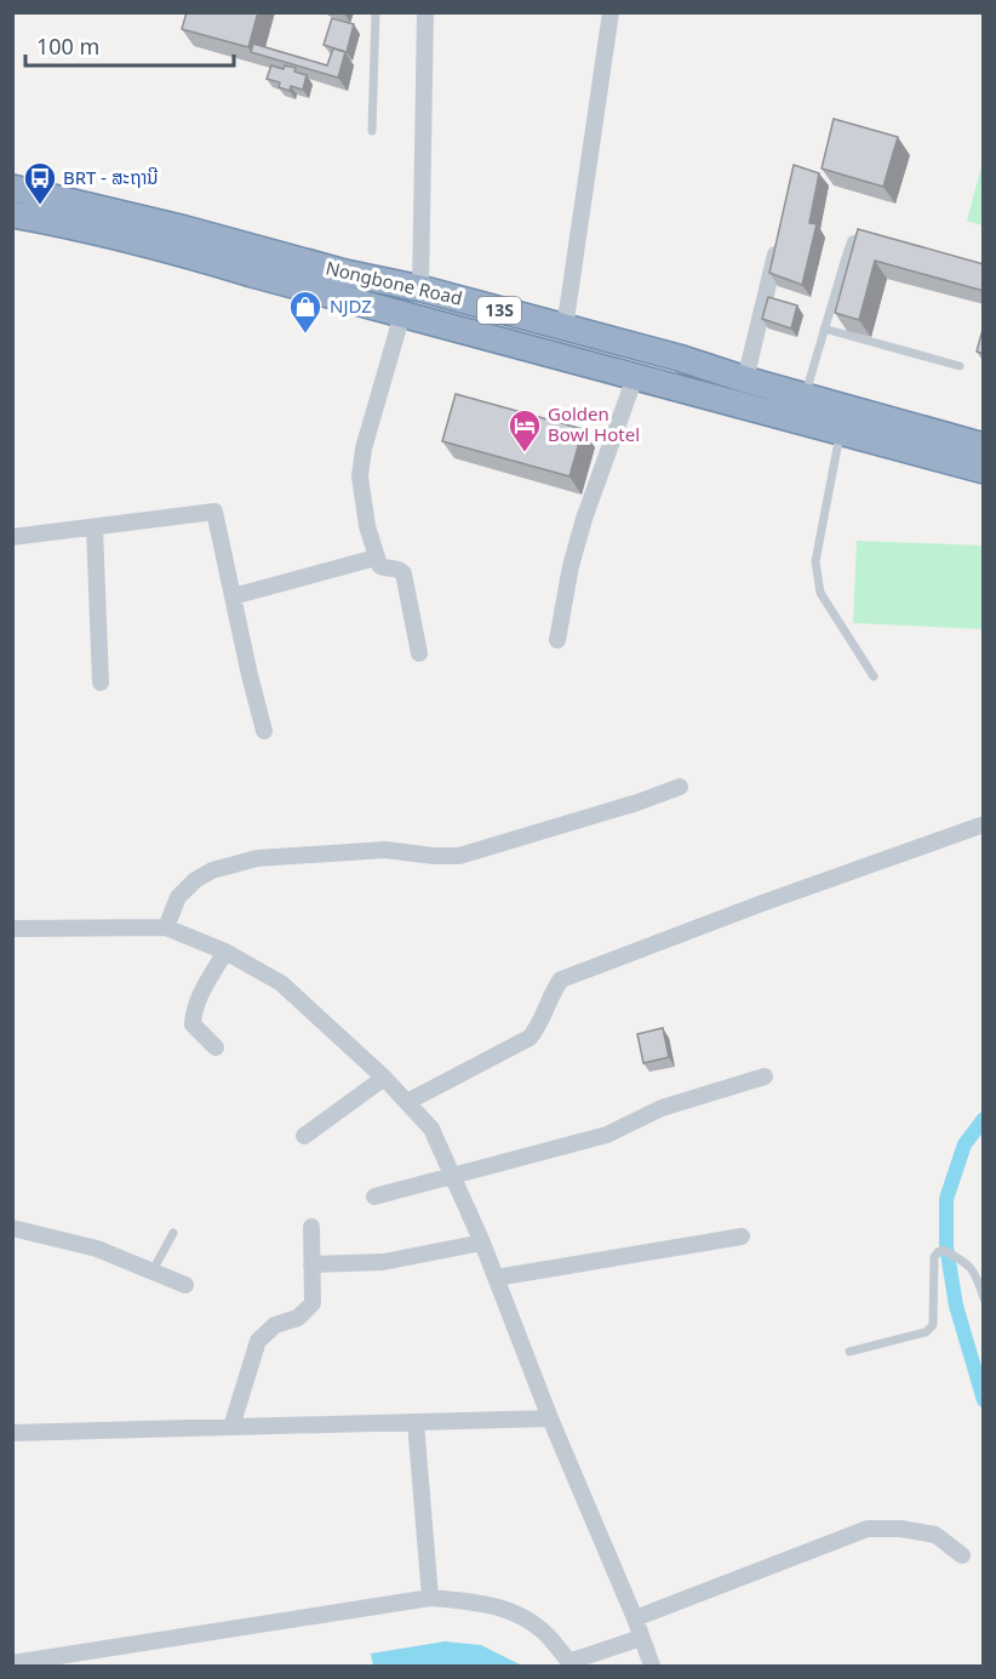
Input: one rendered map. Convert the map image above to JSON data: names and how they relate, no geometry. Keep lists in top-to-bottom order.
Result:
{
  "streets": {
    "highway": ["Nongbone Road", "13S"]
  },
  "places": {
    "bus stop": ["BRT - ສະຖານີ"],
    "shop": ["NJDZ"],
    "hotel": ["Golden Bowl Hotel"]
  },
  "scale_bar": "100 m"
}
